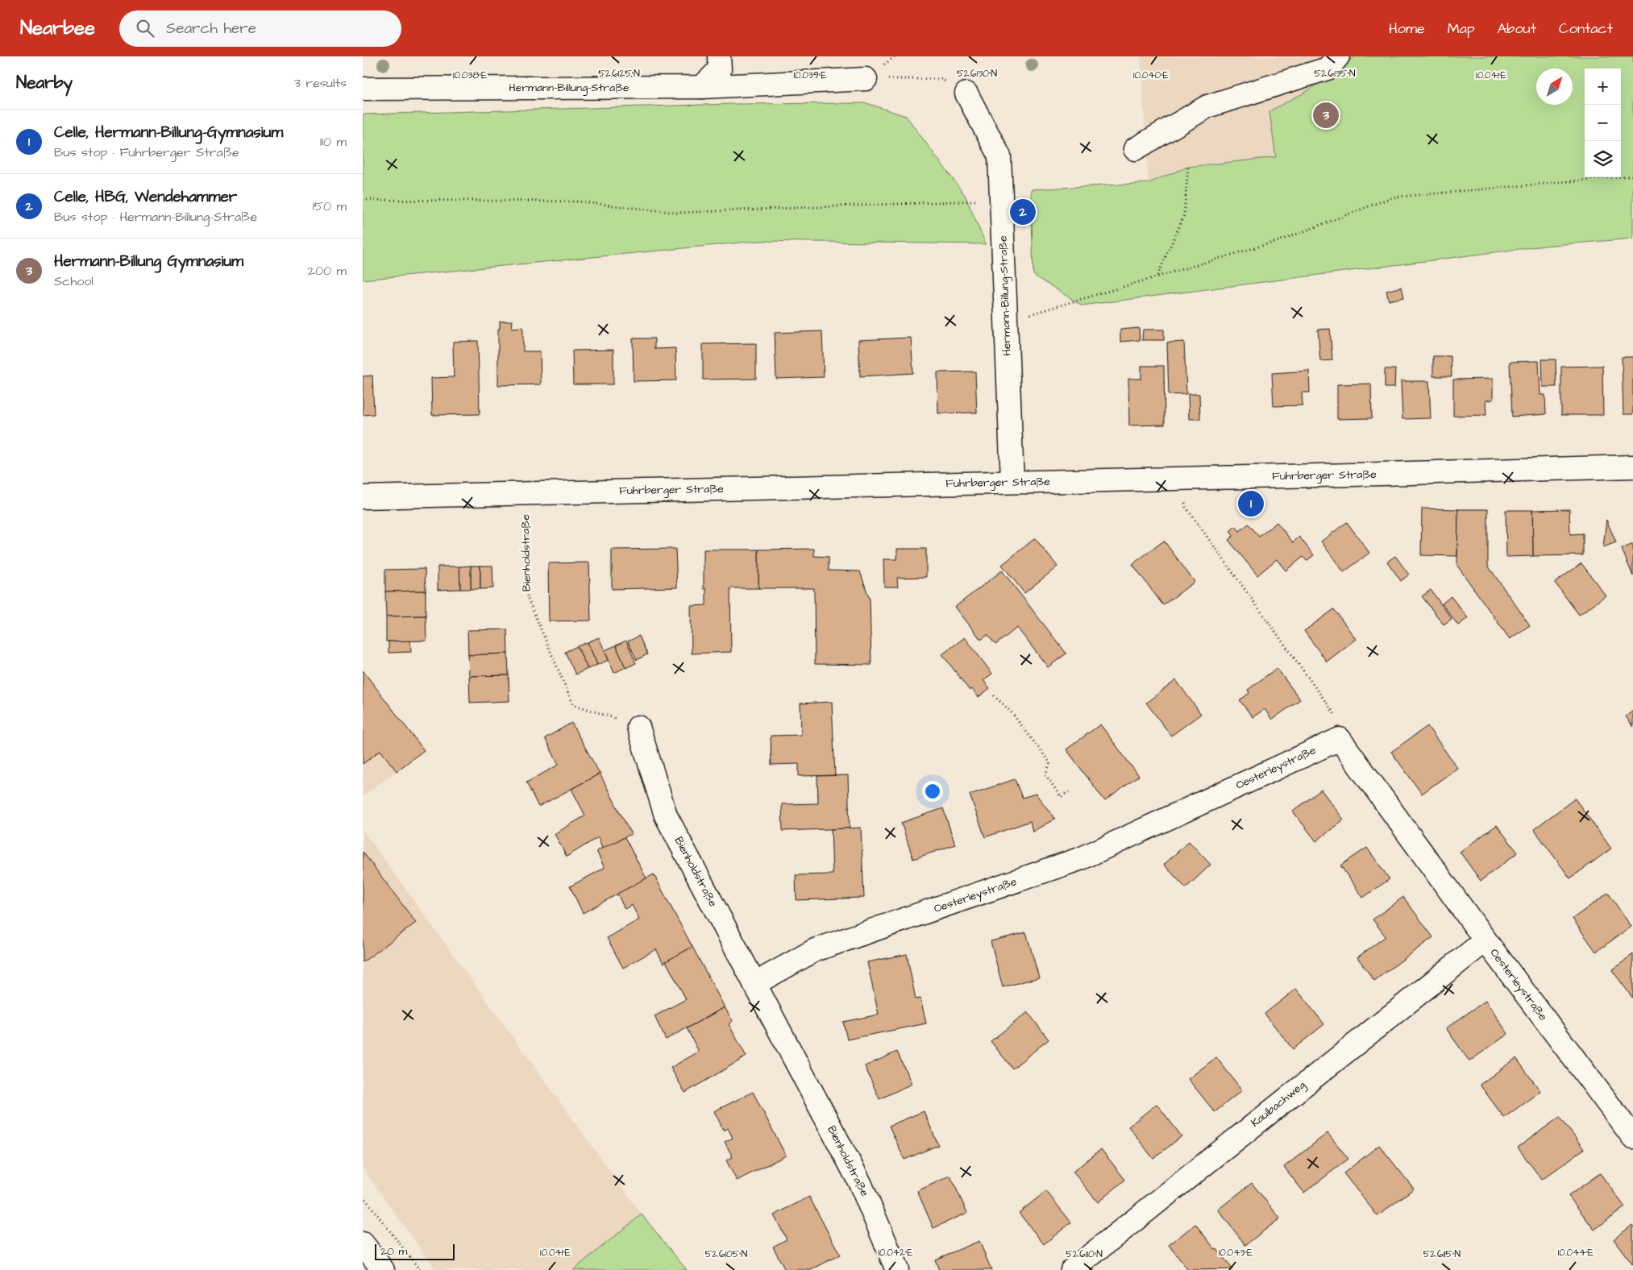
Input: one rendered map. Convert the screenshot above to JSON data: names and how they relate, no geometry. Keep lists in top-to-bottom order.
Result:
{
  "streets": {
    "street": [
      "Hermann-Billung-Straße",
      "Fuhrberger Straße",
      "Bienholdstraße",
      "Oesterleystraße",
      "Kaulbachweg"
    ]
  },
  "crossings": [
    ["Hermann-Billung-Straße", "Fuhrberger Straße"],
    ["Fuhrberger Straße", "Bienholdstraße"],
    ["Bienholdstraße", "Oesterleystraße"],
    ["Oesterleystraße", "Kaulbachweg"]
  ],
  "scale_bar": "20 m",
  "north": "top right",
  "page": {
    "header": "Nearbee",
    "search": "Search here",
    "nav": [
      "Home",
      "Map",
      "About",
      "Contact"
    ],
    "heading": ["Nearby", "3 results"],
    "map_buttons": ["+", "−"],
    "pins": ["3", "2", "1"],
    "list": [
      {
        "mark": "1",
        "name": "Celle, Hermann-Billung-Gymnasium",
        "note": "Bus stop · Fuhrberger Straße",
        "value": "110 m"
      },
      {
        "mark": "2",
        "name": "Celle, HBG, Wendehammer",
        "note": "Bus stop · Hermann-Billung-Straße",
        "value": "150 m"
      },
      {
        "mark": "3",
        "name": "Hermann-Billung Gymnasium",
        "note": "School",
        "value": "200 m"
      }
    ],
    "scale": "20 m"
  },
  "coordinates": [
    "52.6125°N",
    "52.6130°N",
    "52.6135°N",
    "10.038°E",
    "10.040°E",
    "10.039°E",
    "10.041°E",
    "10.042°E",
    "10.043°E",
    "10.044°E",
    "52.6105°N",
    "52.6110°N",
    "52.6115°N"
  ]
}
